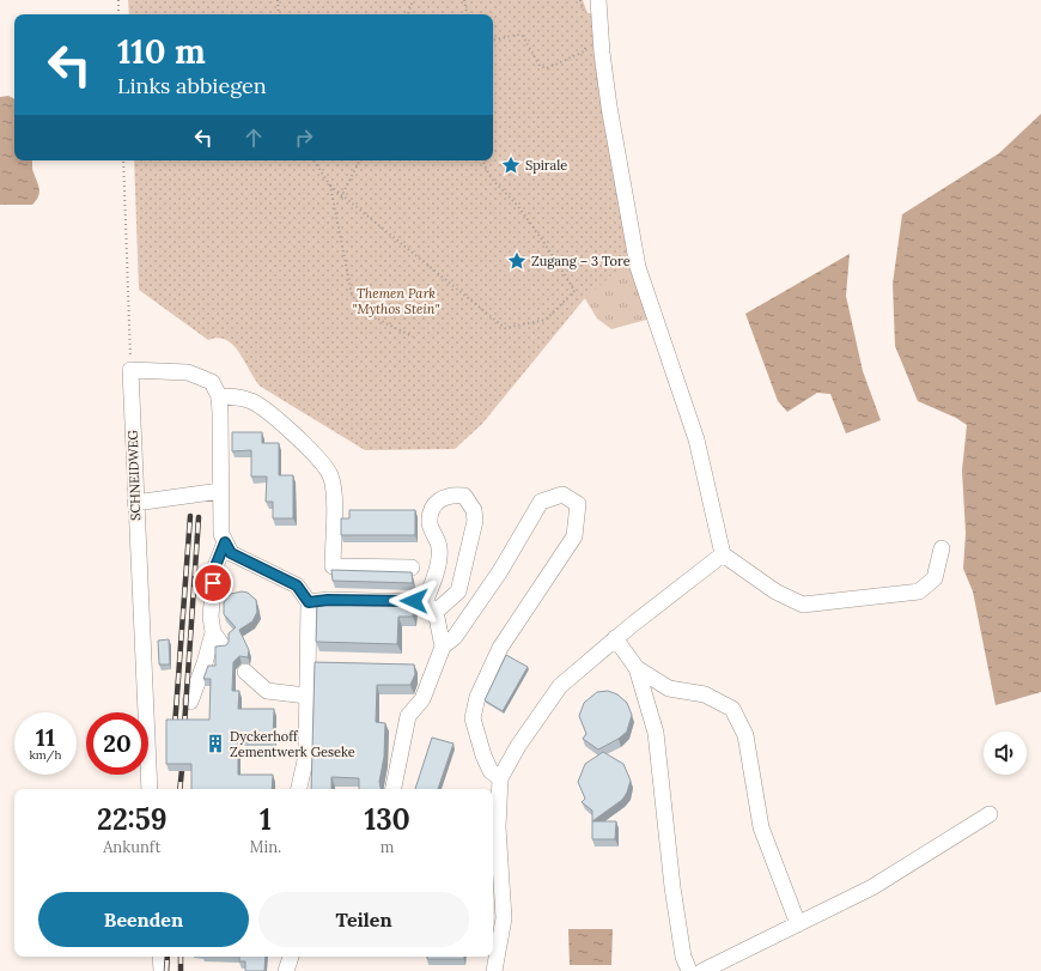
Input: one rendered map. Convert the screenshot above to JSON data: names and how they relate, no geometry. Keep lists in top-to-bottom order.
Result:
{
  "streets": {
    "lane": ["SCHNEIDWEG"]
  },
  "parks": ["Themen Park \"Mythos Stein\""],
  "places": {
    "place": ["Spirale", "Zugang – 3 Tore"],
    "building": ["Dyckerhoff Zementwerk Geseke"]
  },
  "page": {
    "turn": ["110 m", "Links abbiegen"],
    "speed": "11 km/h",
    "limit": "20",
    "eta": [
      "22:59",
      "Ankunft",
      "1",
      "Min.",
      "130",
      "m"
    ],
    "buttons": ["Beenden", "Teilen"]
  }
}
